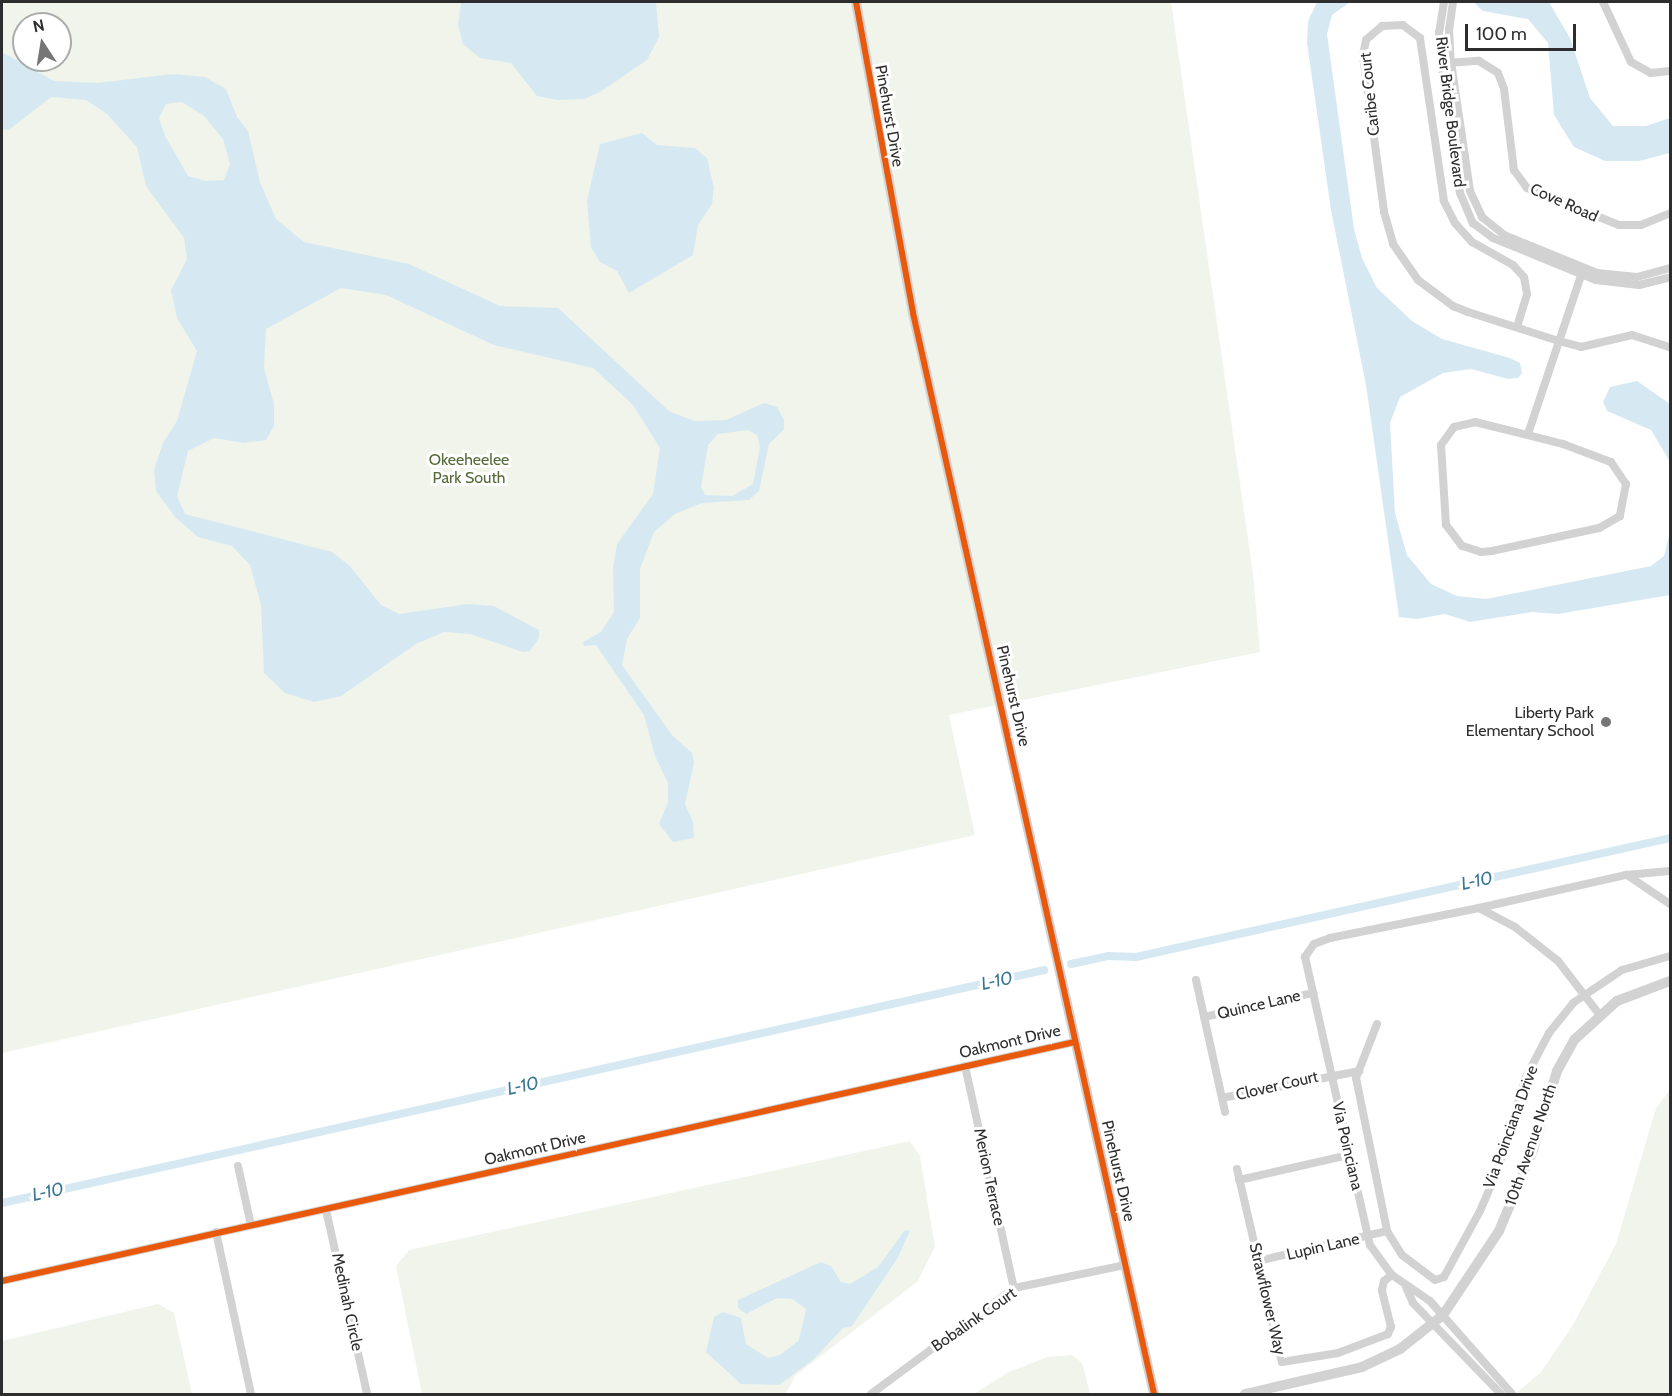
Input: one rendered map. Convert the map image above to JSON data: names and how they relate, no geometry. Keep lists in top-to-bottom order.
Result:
{
  "streets": {
    "street": [
      "Caribe Court",
      "River Bridge Boulevard",
      "Pinehurst Drive",
      "Cove Road",
      "Quince Lane",
      "Oakmont Drive",
      "Clover Court",
      "Via Poinciana Drive",
      "10th Avenue North",
      "Via Poinciana",
      "Merion Terrace",
      "Lupin Lane",
      "Strawflower Way",
      "Medinah Circle",
      "Bobalink Court"
    ]
  },
  "crossings": [
    ["River Bridge Boulevard", "Cove Road"],
    ["Pinehurst Drive", "Oakmont Drive"],
    ["Pinehurst Drive", "Bobalink Court"],
    ["Quince Lane", "Via Poinciana"],
    ["Oakmont Drive", "Merion Terrace"],
    ["Oakmont Drive", "Medinah Circle"],
    ["Clover Court", "Via Poinciana"],
    ["Via Poinciana Drive", "Lupin Lane"],
    ["10th Avenue North", "Via Poinciana"],
    ["Via Poinciana", "Lupin Lane"],
    ["Via Poinciana", "Strawflower Way"],
    ["Merion Terrace", "Bobalink Court"],
    ["Lupin Lane", "Strawflower Way"]
  ],
  "water": ["L-10"],
  "parks": ["Okeeheelee Park South"],
  "places": ["Liberty Park Elementary School"],
  "scale_bar": "100 m",
  "north": "top"
}
